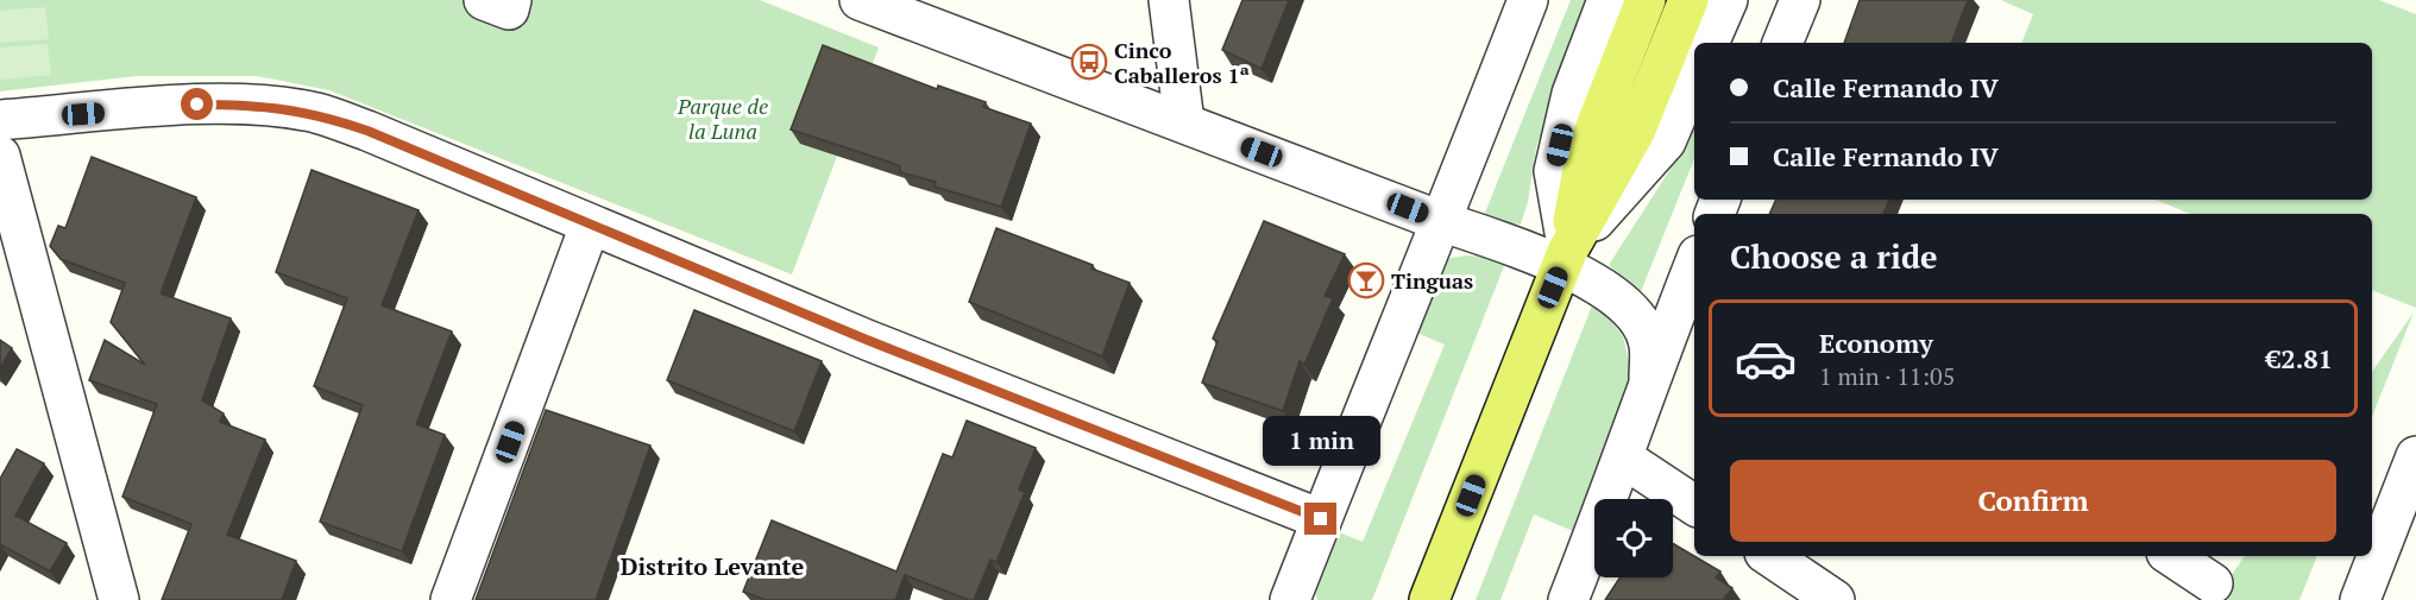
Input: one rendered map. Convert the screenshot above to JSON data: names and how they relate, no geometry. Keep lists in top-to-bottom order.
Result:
{
  "districts": ["Distrito Levante"],
  "parks": ["Parque de la Luna"],
  "places": {
    "bus stop": ["Cinco Caballeros 1ª"],
    "bar": ["Tinguas"]
  },
  "page": {
    "banner": ["Calle Fernando IV", "Calle Fernando IV"],
    "heading": "Choose a ride",
    "list": [
      {
        "name": "Economy",
        "note": "1 min · 11:05",
        "value": "€2.81"
      }
    ],
    "bubble": "1 min",
    "buttons": "Confirm"
  }
}
